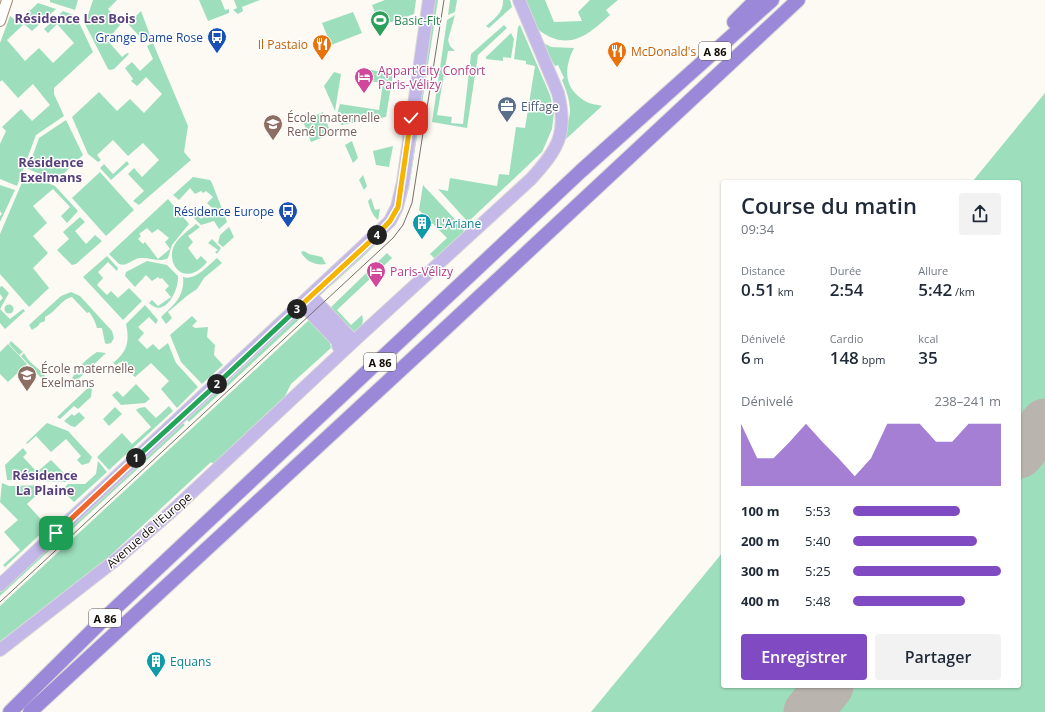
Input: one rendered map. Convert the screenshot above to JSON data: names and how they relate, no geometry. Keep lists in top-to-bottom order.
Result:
{
  "streets": {
    "highway": ["A 86"],
    "main road": ["Avenue de l'Europe"]
  },
  "districts": ["Résidence Les Bois", "Résidence Exelmans", "Résidence La Plaine"],
  "places": {
    "sports": ["Basic-Fit"],
    "bus stop": ["Grange Dame Rose", "Résidence Europe"],
    "restaurant": ["Il Pastaio", "McDonald's"],
    "hotel": ["Appart'City Confort Paris-Vélizy", "Paris-Vélizy"],
    "office": ["Eiffage"],
    "school or university": ["École maternelle René Dorme", "École maternelle Exelmans"],
    "building": ["L'Ariane", "Equans"]
  },
  "page": {
    "heading": ["Course du matin", "09:34"],
    "pins": [
      "4",
      "3",
      "2",
      "1"
    ],
    "stats": [
      ["Distance", "0.51 km"],
      ["Durée", "2:54"],
      ["Allure", "5:42 /km"],
      ["Dénivelé", "6 m"],
      ["Cardio", "148 bpm"],
      ["kcal", "35"]
    ],
    "chart": ["Dénivelé", "238–241 m"],
    "list": [
      {
        "name": "100 m",
        "note": "5:53"
      },
      {
        "name": "200 m",
        "note": "5:40"
      },
      {
        "name": "300 m",
        "note": "5:25"
      },
      {
        "name": "400 m",
        "note": "5:48"
      }
    ],
    "buttons": ["Enregistrer", "Partager"]
  }
}
